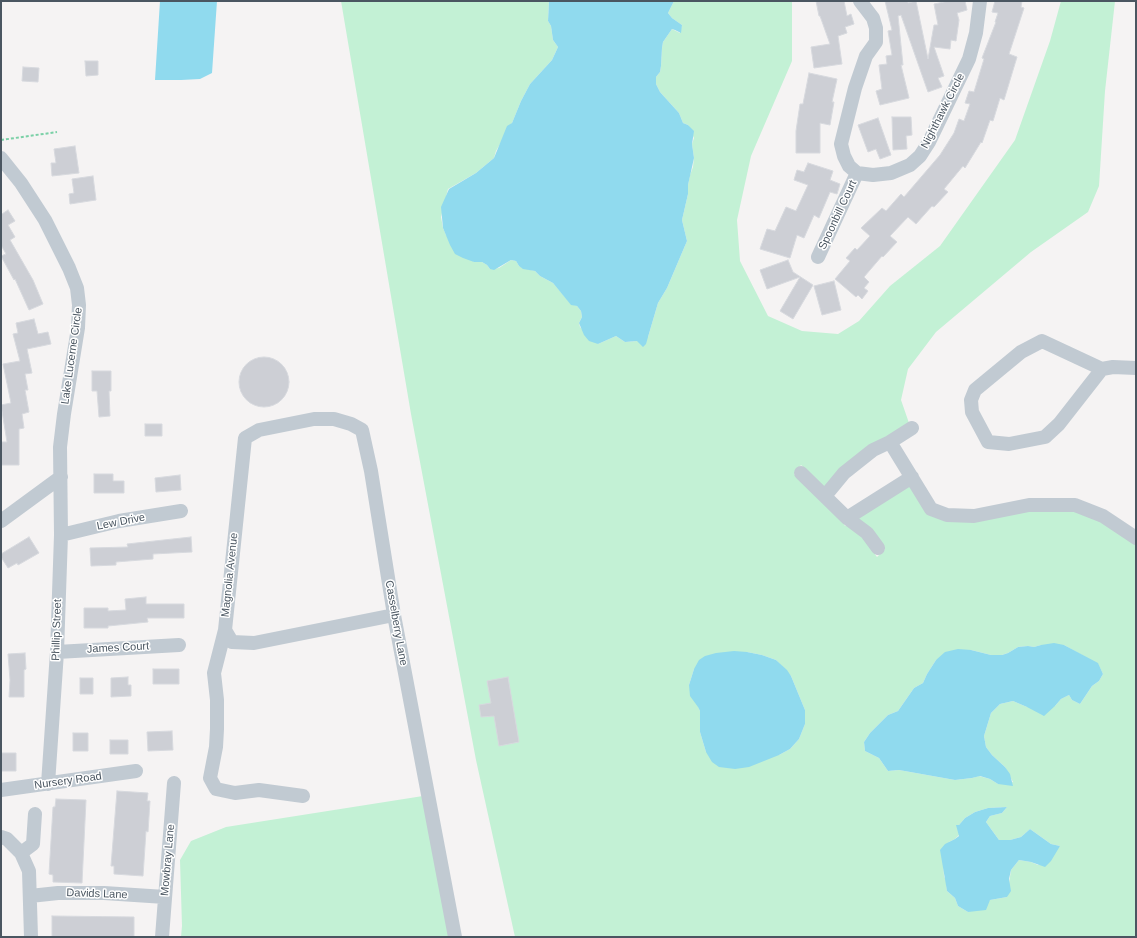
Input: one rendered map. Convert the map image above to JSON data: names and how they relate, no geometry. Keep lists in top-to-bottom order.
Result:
{
  "streets": {
    "street": [
      "Nighthawk Circle",
      "Spoonbill Court",
      "Lake Lucerne Circle",
      "Lew Drive",
      "Magnolia Avenue",
      "Casselberry Lane",
      "Phillip Street",
      "James Court",
      "Nursery Road",
      "Mowbray Lane",
      "Davids Lane"
    ]
  },
  "crossings": [
    ["Nighthawk Circle", "Spoonbill Court"],
    ["Lake Lucerne Circle", "Phillip Street"],
    ["Lew Drive", "Phillip Street"],
    ["Magnolia Avenue", "Casselberry Lane"],
    ["Phillip Street", "James Court"],
    ["Phillip Street", "Nursery Road"],
    ["Mowbray Lane", "Davids Lane"]
  ]
}
